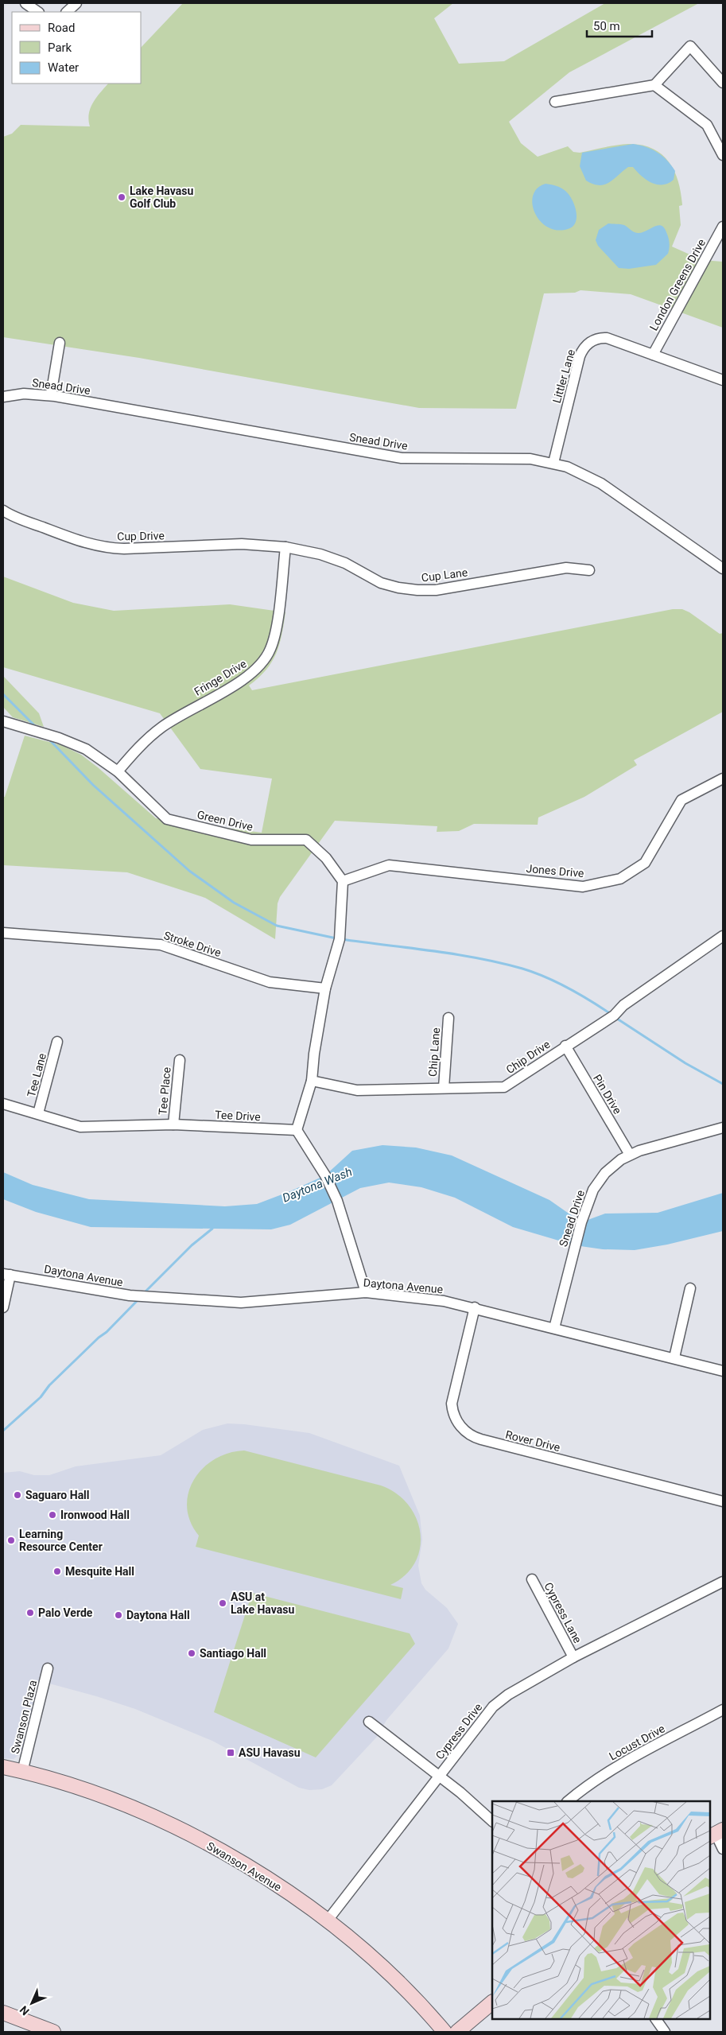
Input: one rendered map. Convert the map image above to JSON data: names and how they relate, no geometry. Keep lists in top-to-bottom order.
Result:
{
  "streets": {
    "street": [
      "London Greens Drive",
      "Littler Lane",
      "Snead Drive",
      "Cup Drive",
      "Cup Lane",
      "Fringe Drive",
      "Green Drive",
      "Jones Drive",
      "Stroke Drive",
      "Chip Lane",
      "Chip Drive",
      "Tee Lane",
      "Tee Place",
      "Pin Drive",
      "Tee Drive",
      "Daytona Avenue",
      "Rover Drive",
      "Cypress Lane",
      "Swanson Plaza",
      "Cypress Drive",
      "Locust Drive",
      "Swanson Avenue"
    ]
  },
  "crossings": [
    ["London Greens Drive", "Littler Lane"],
    ["Littler Lane", "Snead Drive"],
    ["Snead Drive", "Pin Drive"],
    ["Snead Drive", "Daytona Avenue"],
    ["Cup Drive", "Cup Lane"],
    ["Cup Drive", "Fringe Drive"],
    ["Cup Lane", "Fringe Drive"],
    ["Fringe Drive", "Green Drive"],
    ["Green Drive", "Jones Drive"],
    ["Chip Lane", "Chip Drive"],
    ["Chip Drive", "Pin Drive"],
    ["Tee Lane", "Tee Drive"],
    ["Tee Place", "Tee Drive"],
    ["Daytona Avenue", "Rover Drive"],
    ["Cypress Lane", "Cypress Drive"],
    ["Swanson Plaza", "Swanson Avenue"],
    ["Cypress Drive", "Swanson Avenue"]
  ],
  "water": ["Daytona Wash"],
  "places": {
    "other": [
      "Lake Havasu Golf Club",
      "Saguaro Hall",
      "Ironwood Hall",
      "Learning Resource Center",
      "Mesquite Hall",
      "ASU at Lake Havasu",
      "Palo Verde",
      "Daytona Hall",
      "Santiago Hall"
    ],
    "transit": ["ASU Havasu"]
  },
  "legend": ["Road", "Park", "Water"],
  "scale_bar": "50 m",
  "north": "bottom left"
}
